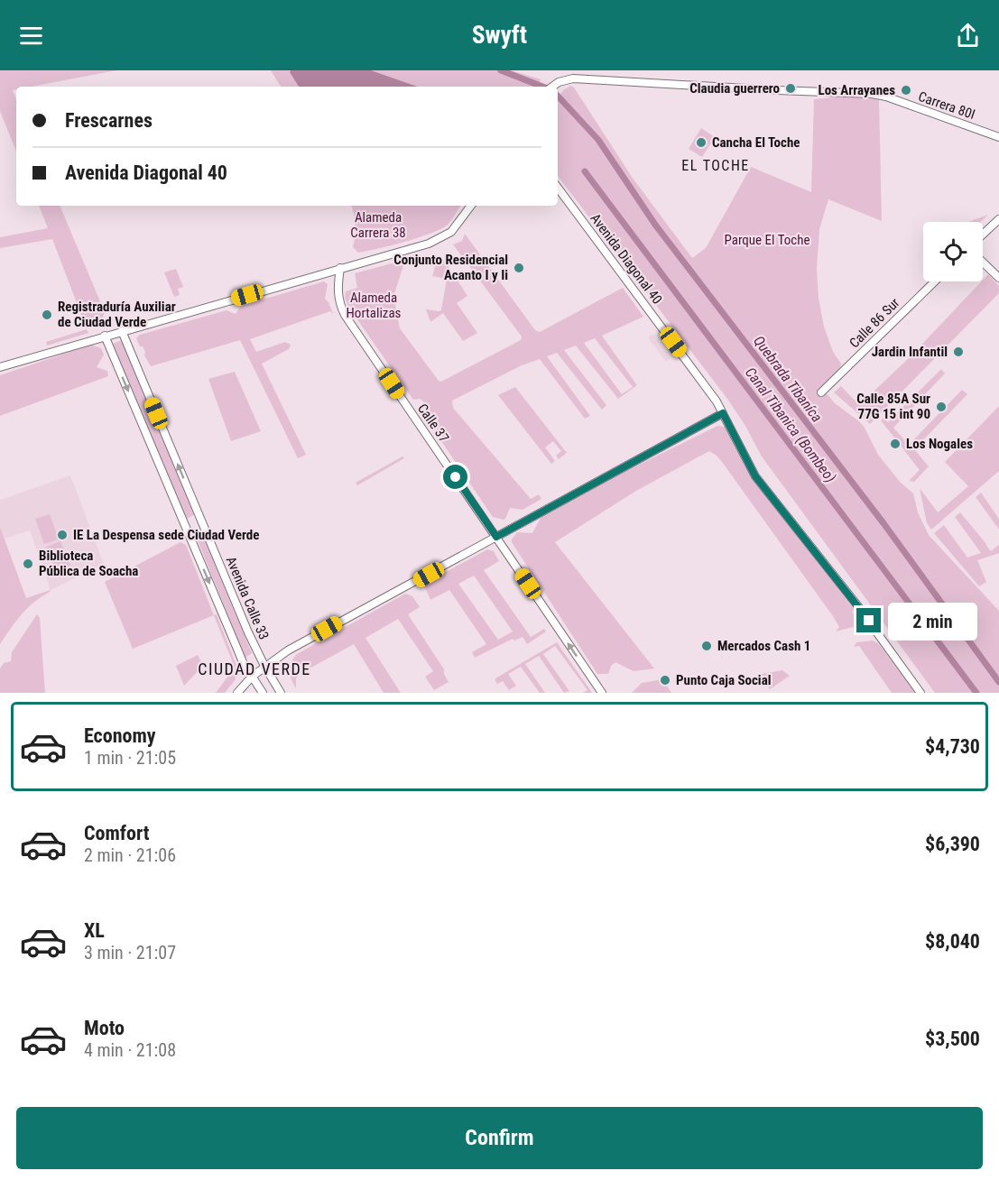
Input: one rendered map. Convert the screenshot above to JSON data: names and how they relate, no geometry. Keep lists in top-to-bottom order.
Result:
{
  "streets": {
    "main road": [
      "Carrera 80I",
      "Avenida Diagonal 40",
      "Calle 86 Sur",
      "Calle 37",
      "Avenida Calle 33"
    ]
  },
  "one_way": ["Calle 37"],
  "districts": ["EL TOCHE", "CIUDAD VERDE"],
  "water": ["Quebrada Tibaníca", "Canal Tibanica (Bombeo)"],
  "parks": ["Alameda Carrera 38", "Parque El Toche", "Alameda Hortalizas"],
  "places": [
    "Claudia guerrero",
    "Los Arrayanes",
    "Cancha El Toche",
    "Conjunto Residencial Acanto I y Ii",
    "Registraduría Auxiliar de Ciudad Verde",
    "Jardin Infantil",
    "Calle 85A Sur 77G 15 int 90",
    "Los Nogales",
    "IE La Despensa sede Ciudad Verde",
    "Biblioteca Pública de Soacha",
    "Mercados Cash 1",
    "Punto Caja Social"
  ],
  "page": {
    "header": "Swyft",
    "banner": ["Frescarnes", "Avenida Diagonal 40"],
    "bubble": "2 min",
    "list": [
      {
        "name": "Economy",
        "note": "1 min · 21:05",
        "value": "$4,730"
      },
      {
        "name": "Comfort",
        "note": "2 min · 21:06",
        "value": "$6,390"
      },
      {
        "name": "XL",
        "note": "3 min · 21:07",
        "value": "$8,040"
      },
      {
        "name": "Moto",
        "note": "4 min · 21:08",
        "value": "$3,500"
      }
    ],
    "buttons": "Confirm"
  }
}
